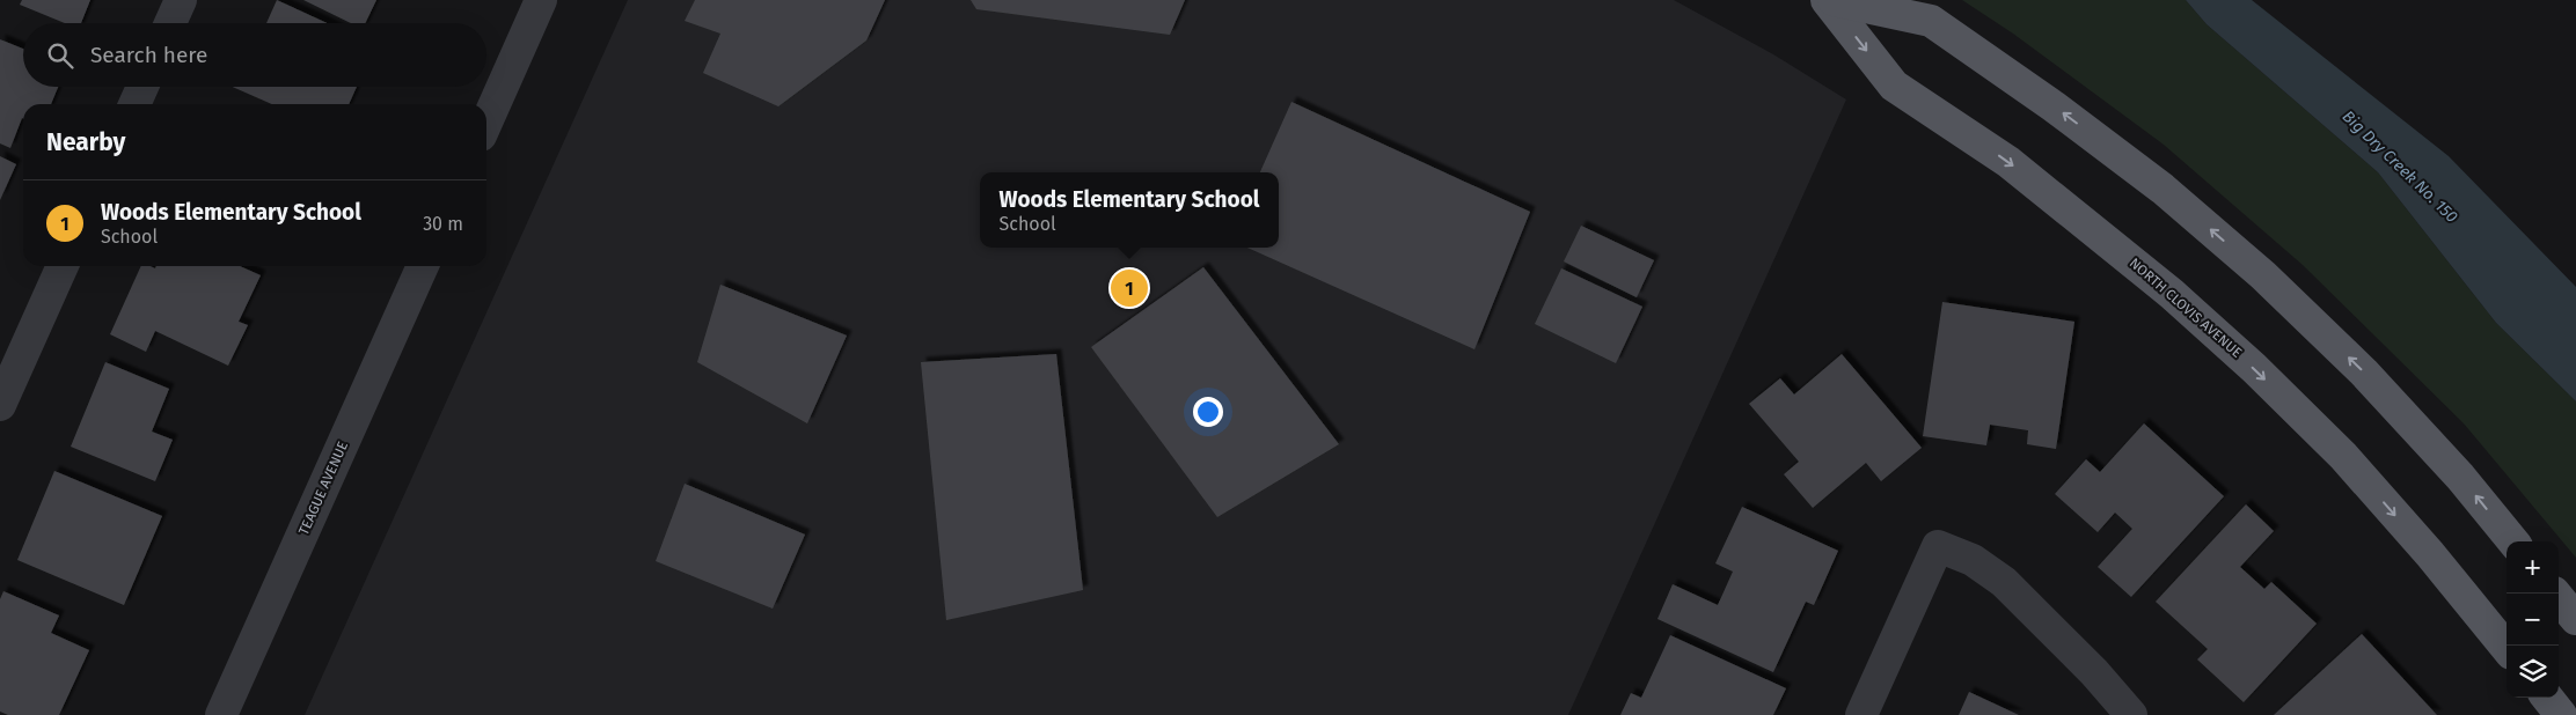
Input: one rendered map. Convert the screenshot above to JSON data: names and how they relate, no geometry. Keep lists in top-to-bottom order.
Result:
{
  "streets": {
    "main road": ["NORTH CLOVIS AVENUE"],
    "street": ["TEAGUE AVENUE"]
  },
  "water": ["Big Dry Creek No. 150"],
  "page": {
    "search": "Search here",
    "heading": "Nearby",
    "popup": ["Woods Elementary School", "School"],
    "list": [
      {
        "mark": "1",
        "name": "Woods Elementary School",
        "note": "School",
        "value": "30 m"
      }
    ],
    "pins": "1",
    "map_buttons": ["+", "−"]
  }
}
